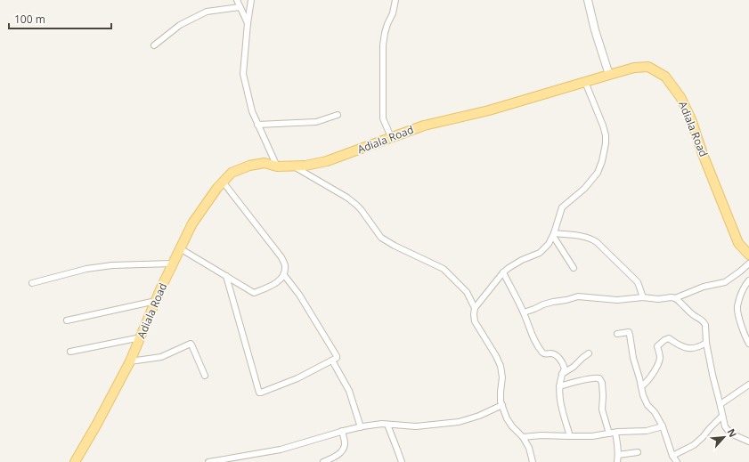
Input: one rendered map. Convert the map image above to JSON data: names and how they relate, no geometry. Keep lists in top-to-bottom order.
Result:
{
  "streets": {
    "main road": ["Adiala Road"]
  },
  "scale_bar": "100 m",
  "north": "top right"
}
